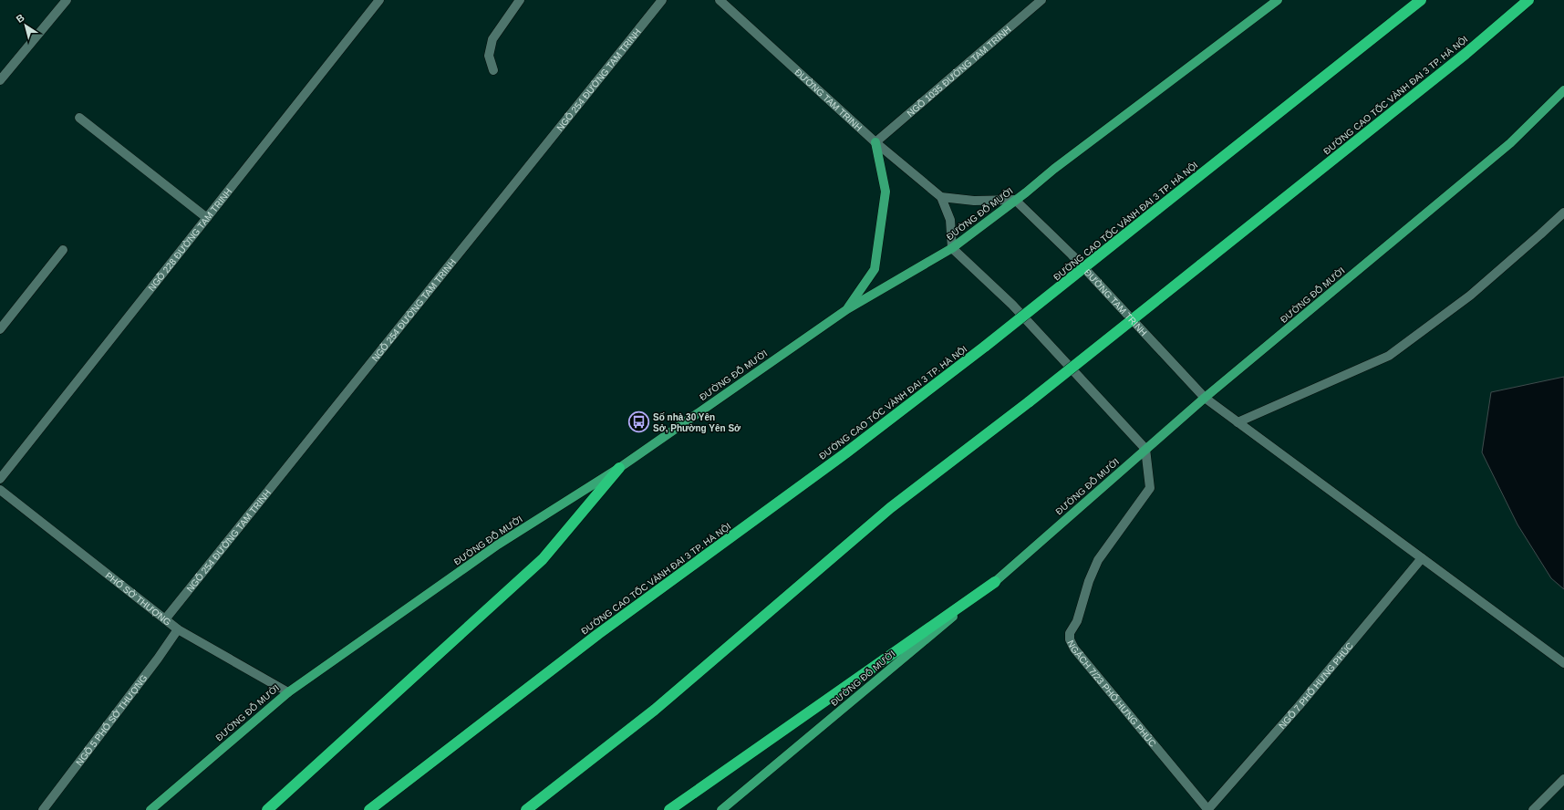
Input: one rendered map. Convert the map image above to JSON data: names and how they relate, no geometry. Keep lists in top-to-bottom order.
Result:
{
  "streets": {
    "highway": ["ĐƯỜNG CAO TỐC VÀNH ĐAI 3 TP. HÀ NỘI"],
    "main road": ["ĐƯỜNG ĐỖ MƯỜI"],
    "street": [
      "NGÕ 1035 ĐƯỜNG TAM TRINH",
      "NGÕ 254 ĐƯỜNG TAM TRINH",
      "ĐƯỜNG TAM TRINH",
      "NGÕ 228 ĐƯỜNG TAM TRINH",
      "PHỐ SỞ THƯỢNG",
      "NGÕ 7 PHỐ HƯNG PHÚC",
      "NGÁCH 7/23 PHỐ HƯNG PHÚC",
      "NGÕ 5 PHỐ SỞ THƯỢNG"
    ]
  },
  "crossings": [
    ["NGÕ 1035 ĐƯỜNG TAM TRINH", "ĐƯỜNG TAM TRINH"],
    ["NGÕ 254 ĐƯỜNG TAM TRINH", "PHỐ SỞ THƯỢNG"],
    ["ĐƯỜNG TAM TRINH", "ĐƯỜNG ĐỖ MƯỜI"],
    ["ĐƯỜNG TAM TRINH", "NGÕ 7 PHỐ HƯNG PHÚC"],
    ["ĐƯỜNG ĐỖ MƯỜI", "PHỐ SỞ THƯỢNG"],
    ["ĐƯỜNG ĐỖ MƯỜI", "NGÁCH 7/23 PHỐ HƯNG PHÚC"],
    ["PHỐ SỞ THƯỢNG", "NGÕ 5 PHỐ SỞ THƯỢNG"],
    ["NGÕ 7 PHỐ HƯNG PHÚC", "NGÁCH 7/23 PHỐ HƯNG PHÚC"]
  ],
  "places": {
    "bus stop": ["Số nhà 30 Yên Sở, Phường Yên Sở"]
  },
  "north": "top left"
}
